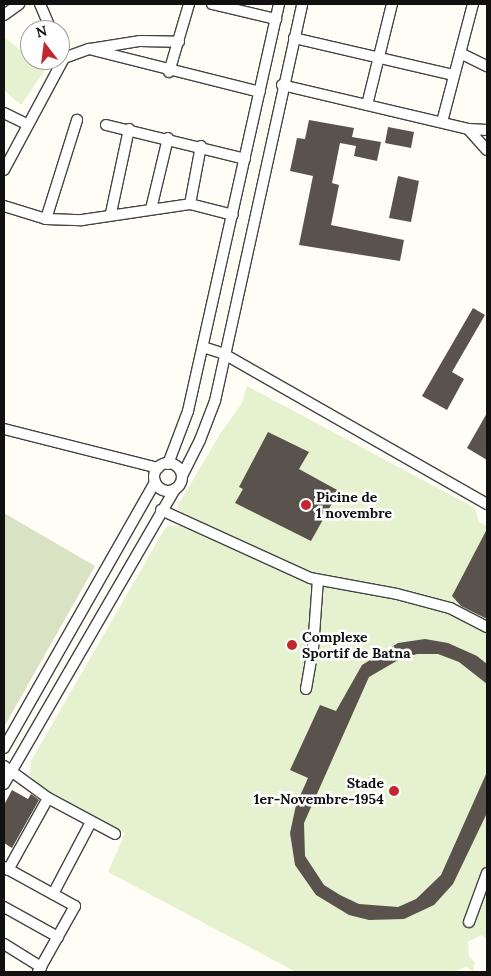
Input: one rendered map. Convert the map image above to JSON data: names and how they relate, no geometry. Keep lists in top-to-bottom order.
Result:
{
  "places": ["Picine de 1 novembre", "Complexe Sportif de Batna", "Stade 1er-Novembre-1954"],
  "north": "top"
}
